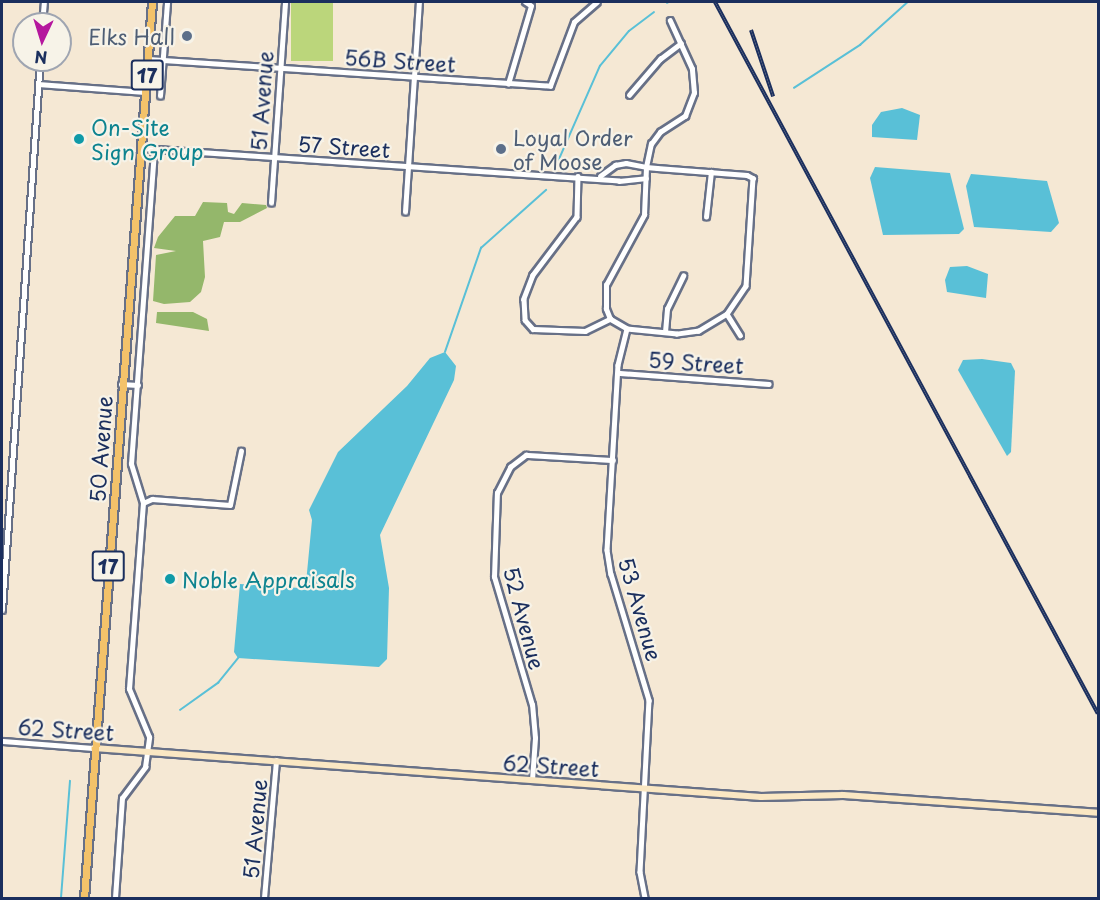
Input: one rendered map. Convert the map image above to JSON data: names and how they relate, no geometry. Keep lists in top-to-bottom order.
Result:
{
  "streets": {
    "main road": ["17", "50 Avenue", "62 Street"],
    "street": [
      "56B Street",
      "51 Avenue",
      "57 Street",
      "59 Street",
      "53 Avenue",
      "52 Avenue"
    ]
  },
  "crossings": [
    ["56B Street", "51 Avenue"],
    ["56B Street", "50 Avenue"],
    ["51 Avenue", "57 Street"],
    ["51 Avenue", "62 Street"],
    ["57 Street", "50 Avenue"],
    ["59 Street", "53 Avenue"],
    ["50 Avenue", "62 Street"],
    ["53 Avenue", "52 Avenue"],
    ["53 Avenue", "62 Street"],
    ["52 Avenue", "62 Street"]
  ],
  "places": [
    "Elks Hall",
    "On-Site Sign Group",
    "Loyal Order of Moose",
    "Noble Appraisals"
  ],
  "north": "bottom"
}
